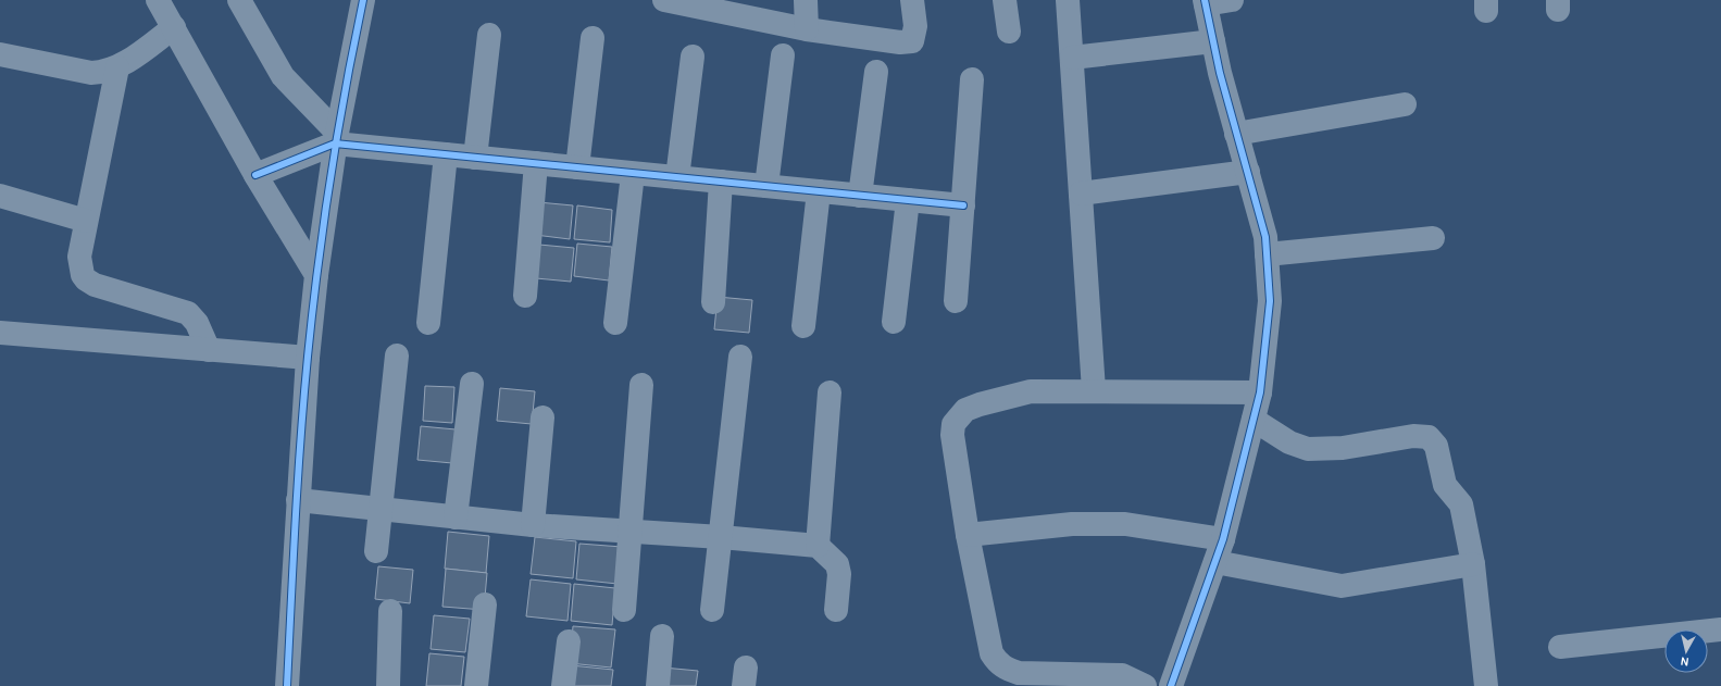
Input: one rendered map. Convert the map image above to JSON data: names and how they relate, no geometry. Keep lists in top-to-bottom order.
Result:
{
  "north": "bottom"
}
